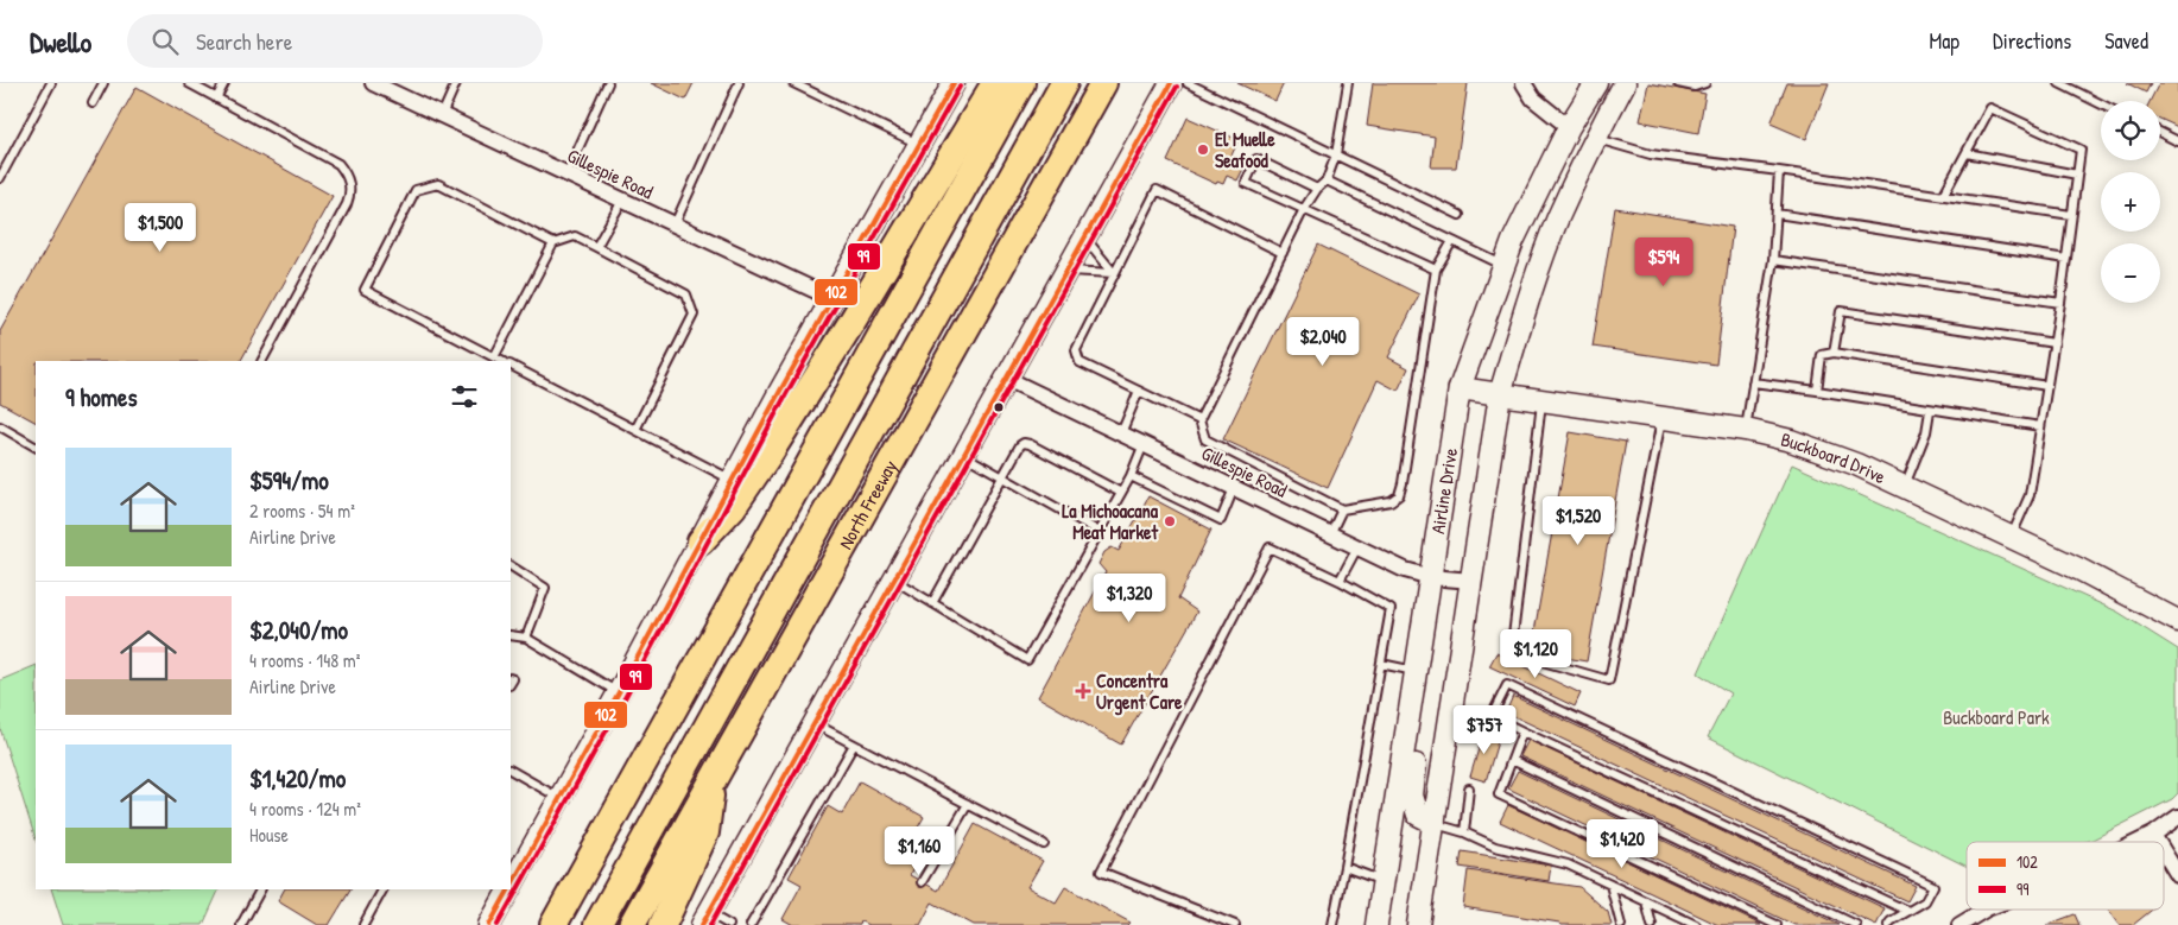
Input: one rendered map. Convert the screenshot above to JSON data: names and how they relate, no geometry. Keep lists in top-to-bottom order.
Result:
{
  "streets": {
    "highway": ["North Freeway"],
    "main road": ["Buckboard Drive", "Airline Drive"],
    "street": ["Gillespie Road"]
  },
  "crossings": [
    ["Gillespie Road", "Airline Drive"],
    ["Buckboard Drive", "Airline Drive"]
  ],
  "parks": ["Buckboard Park"],
  "places": {
    "other": ["El Muelle Seafood", "La Michoacana Meat Market"],
    "health": ["Concentra Urgent Care"]
  },
  "lines": ["transit line 102", "transit line 99"],
  "legend": ["102", "99"],
  "page": {
    "header": "Dwello",
    "search": "Search here",
    "nav": ["Map", "Directions", "Saved"],
    "map_buttons": ["+", "−"],
    "price": [
      "$1,500",
      "$594",
      "$2,040",
      "$1,520",
      "$1,320",
      "$1,120",
      "$757",
      "$1,420",
      "$1,160"
    ],
    "heading": "9 homes",
    "list": [
      {
        "name": "$594/mo",
        "note": "2 rooms · 54 m² · Airline Drive"
      },
      {
        "name": "$2,040/mo",
        "note": "4 rooms · 148 m² · Airline Drive"
      },
      {
        "name": "$1,420/mo",
        "note": "4 rooms · 124 m² · House"
      }
    ]
  }
}
